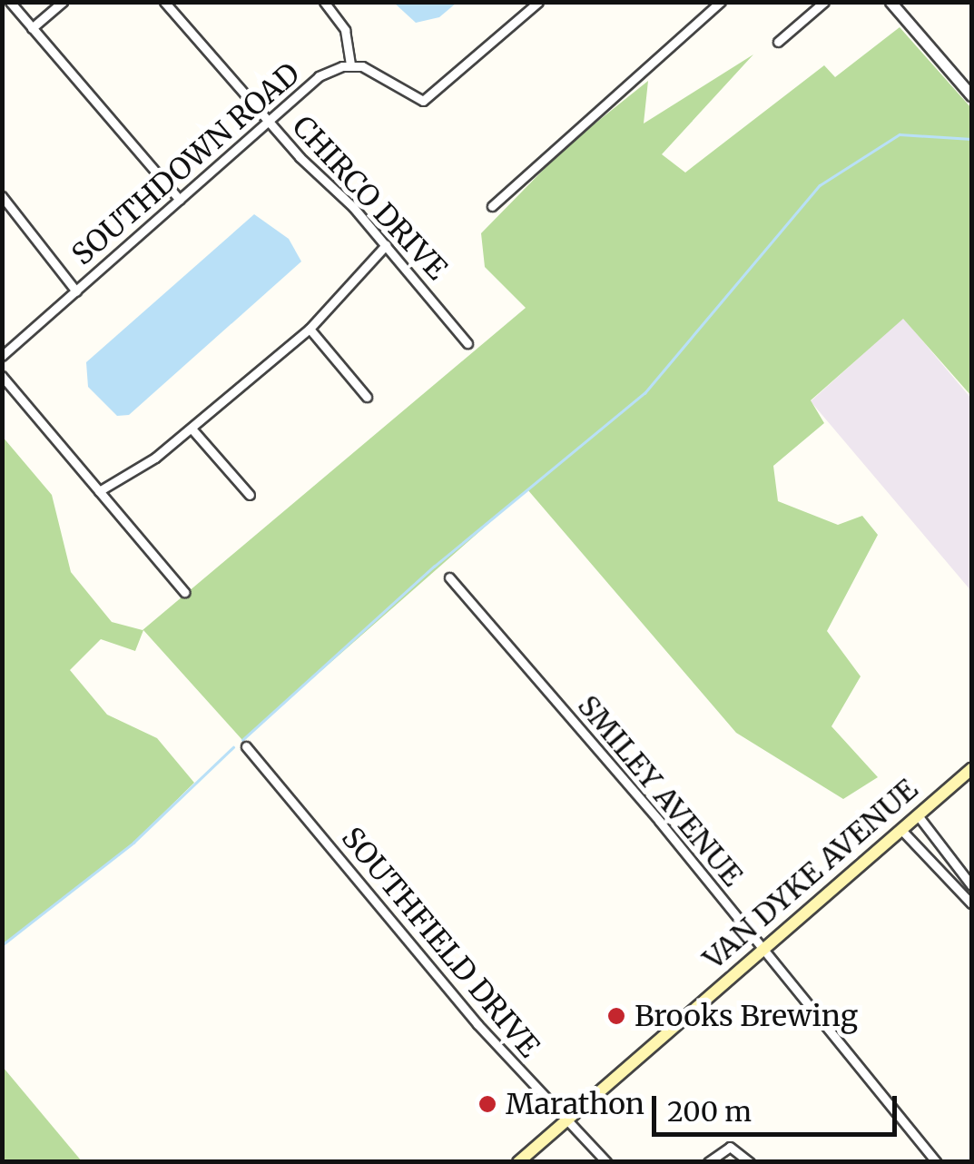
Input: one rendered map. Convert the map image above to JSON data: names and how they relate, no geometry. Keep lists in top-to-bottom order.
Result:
{
  "streets": {
    "main road": ["VAN DYKE AVENUE"],
    "street": [
      "SOUTHDOWN ROAD",
      "CHIRCO DRIVE",
      "SMILEY AVENUE",
      "SOUTHFIELD DRIVE"
    ]
  },
  "crossings": [
    ["SOUTHDOWN ROAD", "CHIRCO DRIVE"],
    ["SMILEY AVENUE", "VAN DYKE AVENUE"],
    ["VAN DYKE AVENUE", "SOUTHFIELD DRIVE"]
  ],
  "places": ["Brooks Brewing", "Marathon"],
  "scale_bar": "200 m"
}
